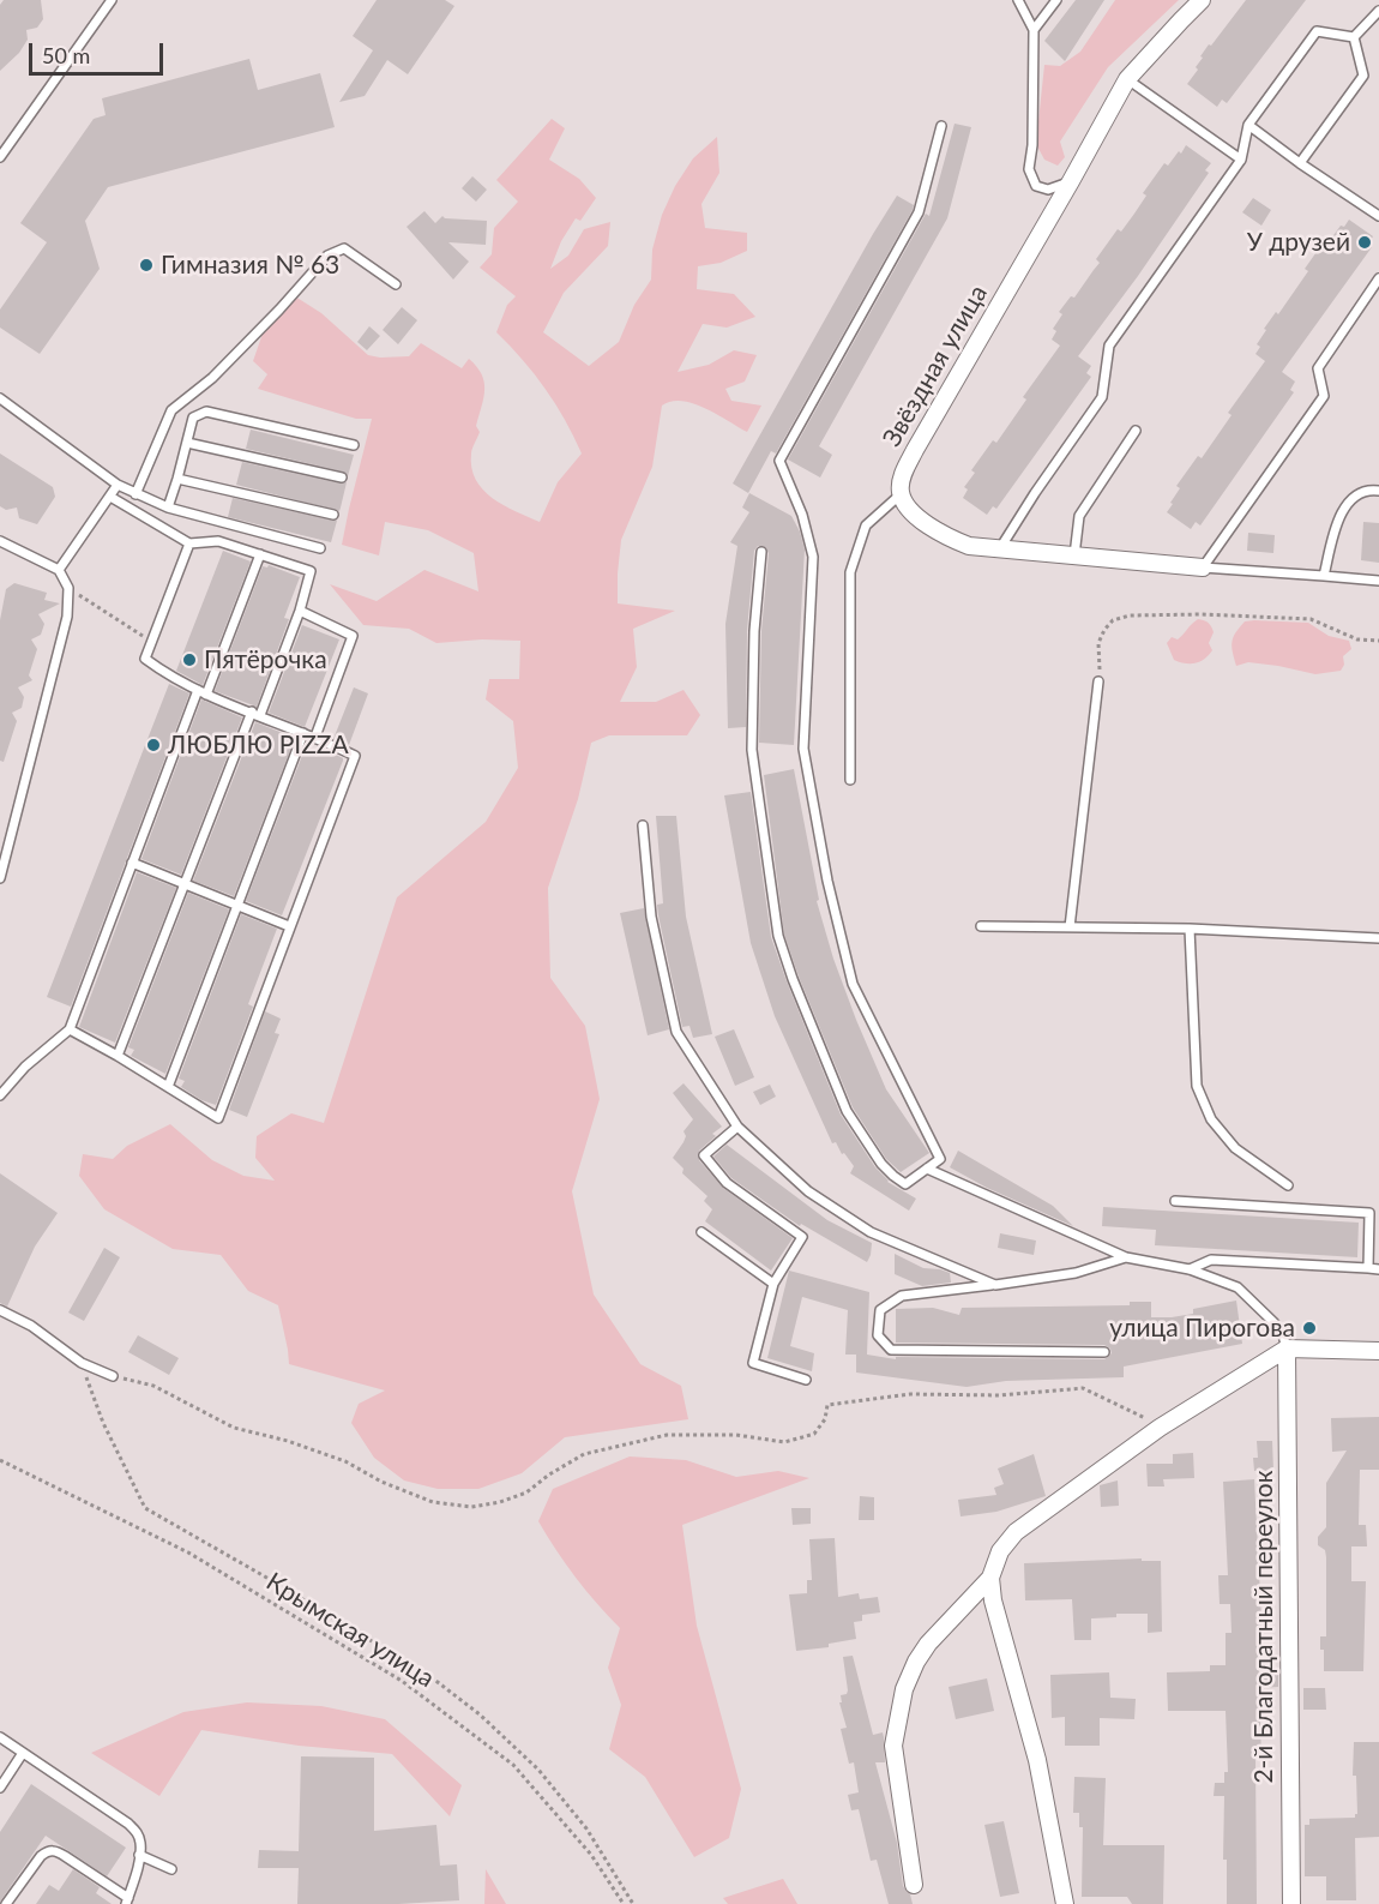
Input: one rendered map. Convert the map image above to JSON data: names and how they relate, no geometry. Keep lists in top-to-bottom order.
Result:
{
  "streets": {
    "street": ["Звёздная улица", "2-й Благодатный переулок"],
    "path": ["Крымская улица"]
  },
  "places": [
    "У друзей",
    "Гимназия № 63",
    "Пятёрочка",
    "ЛЮБЛЮ PIZZA",
    "улица Пирогова"
  ],
  "scale_bar": "50 m"
}
